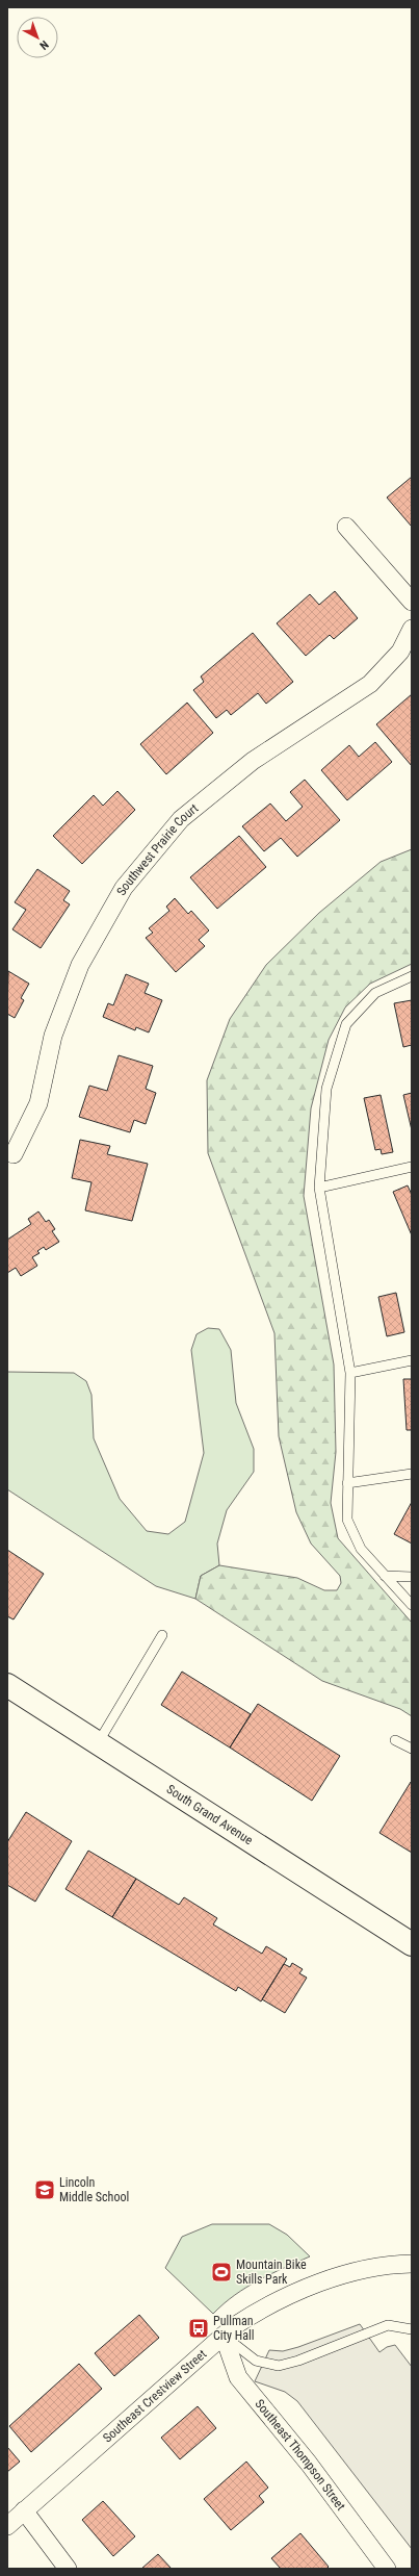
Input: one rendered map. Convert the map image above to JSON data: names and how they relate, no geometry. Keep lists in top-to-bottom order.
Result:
{
  "streets": {
    "main road": ["South Grand Avenue"],
    "street": ["Southwest Prairie Court", "Southeast Crestview Street", "Southeast Thompson Street"]
  },
  "crossings": [
    ["Southeast Crestview Street", "Southeast Thompson Street"]
  ],
  "places": {
    "school or university": ["Lincoln Middle School"],
    "sports": ["Mountain Bike Skills Park"],
    "bus stop": ["Pullman City Hall"]
  },
  "north": "bottom right"
}
